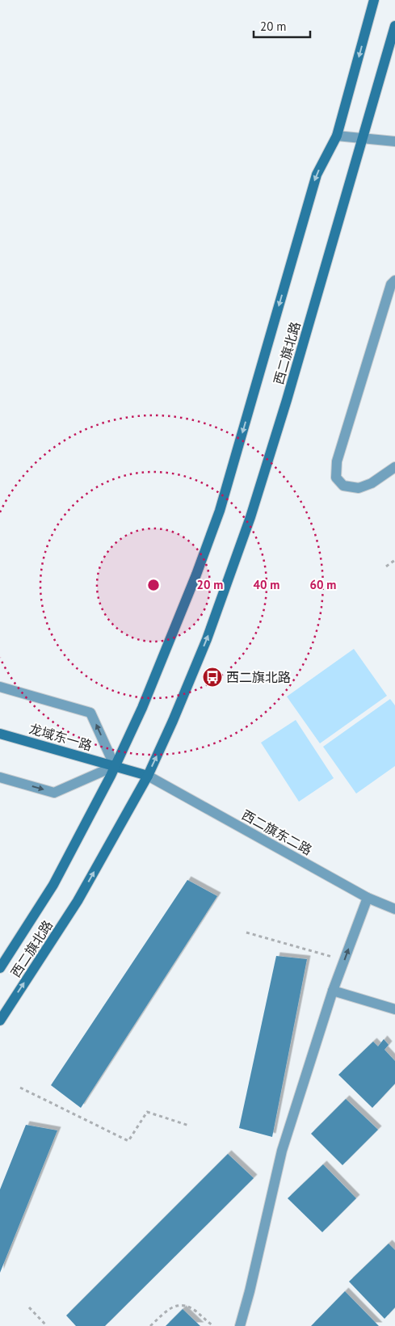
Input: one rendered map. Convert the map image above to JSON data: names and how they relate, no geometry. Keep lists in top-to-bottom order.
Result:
{
  "streets": {
    "main road": ["西二旗北路", "龙域东一路"],
    "street": ["西二旗东二路"]
  },
  "crossings": [
    ["西二旗北路", "龙域东一路"],
    ["西二旗北路", "西二旗东二路"],
    ["龙域东一路", "西二旗东二路"]
  ],
  "places": {
    "bus stop": ["西二旗北路"]
  },
  "scale_bar": "20 m",
  "rings": ["20 m", "40 m", "60 m"]
}
